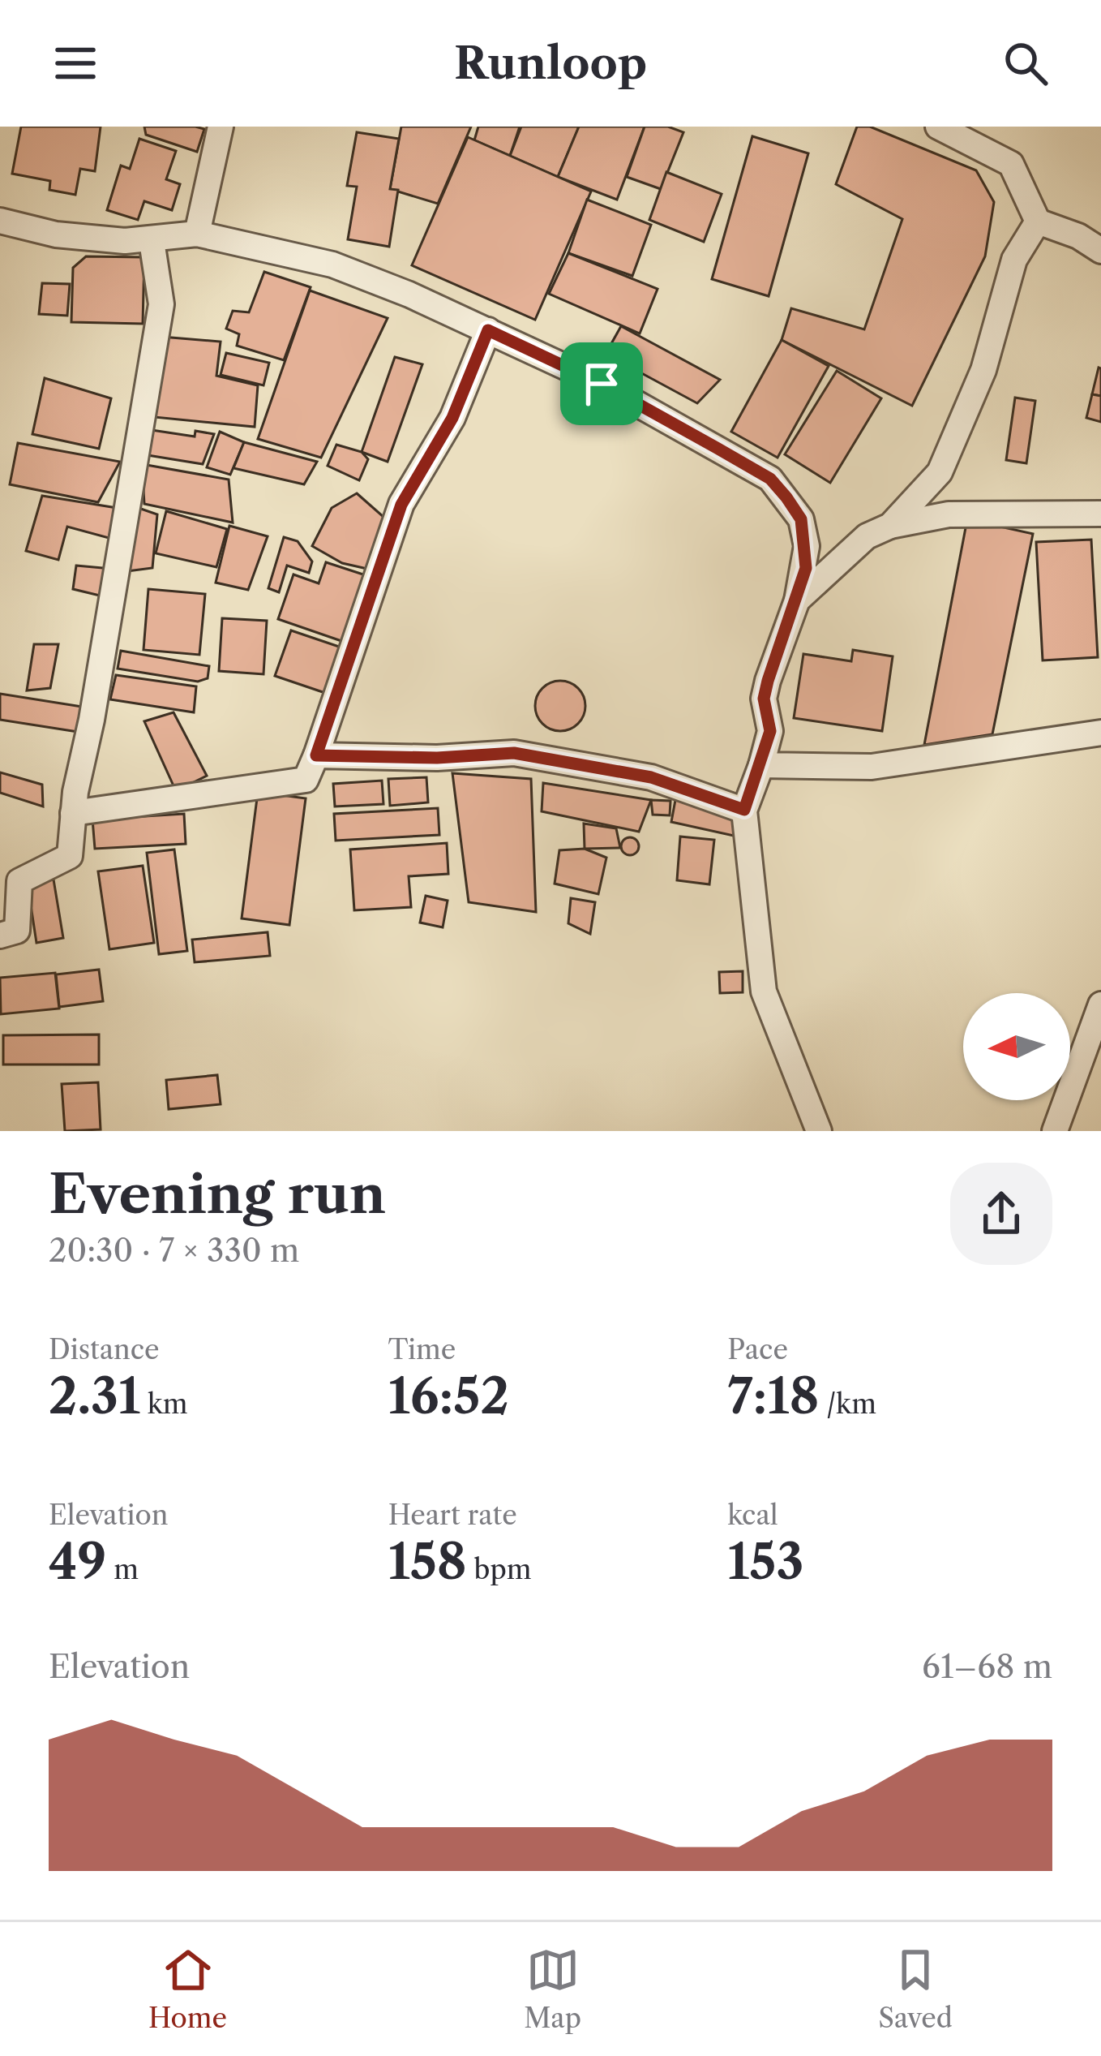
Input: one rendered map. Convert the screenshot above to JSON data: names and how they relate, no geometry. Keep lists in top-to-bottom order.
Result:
{
  "north": "left",
  "page": {
    "header": "Runloop",
    "heading": ["Evening run", "20:30 · 7 × 330 m"],
    "stats": [
      ["Distance", "2.31 km"],
      ["Time", "16:52"],
      ["Pace", "7:18 /km"],
      ["Elevation", "49 m"],
      ["Heart rate", "158 bpm"],
      ["kcal", "153"]
    ],
    "chart": ["Elevation", "61–68 m"],
    "tabs": ["Home", "Map", "Saved"]
  }
}
